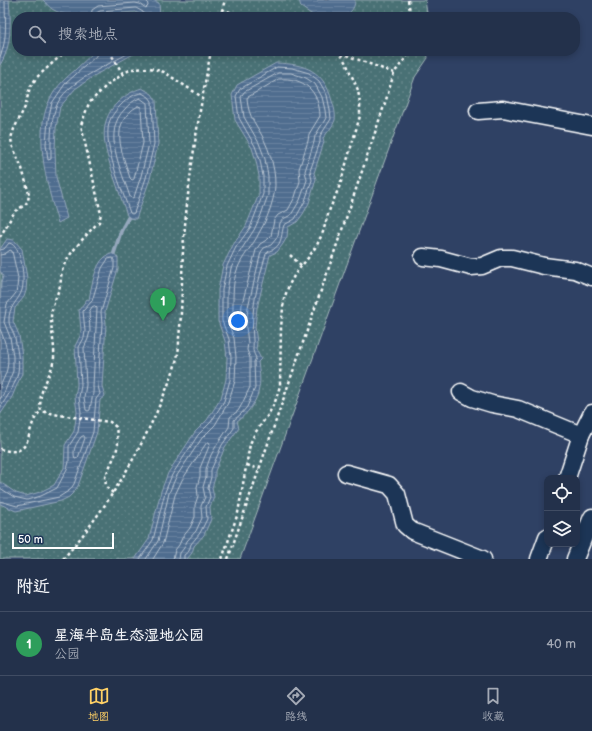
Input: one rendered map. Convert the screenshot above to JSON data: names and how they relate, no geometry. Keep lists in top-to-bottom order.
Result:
{
  "scale_bar": "50 m",
  "page": {
    "search": "搜索地点",
    "pins": "1",
    "scale": "50 m",
    "heading": "附近",
    "list": [
      {
        "mark": "1",
        "name": "星海半岛生态湿地公园",
        "note": "公园",
        "value": "40 m"
      }
    ],
    "nav": ["地图", "路线", "收藏"]
  }
}
